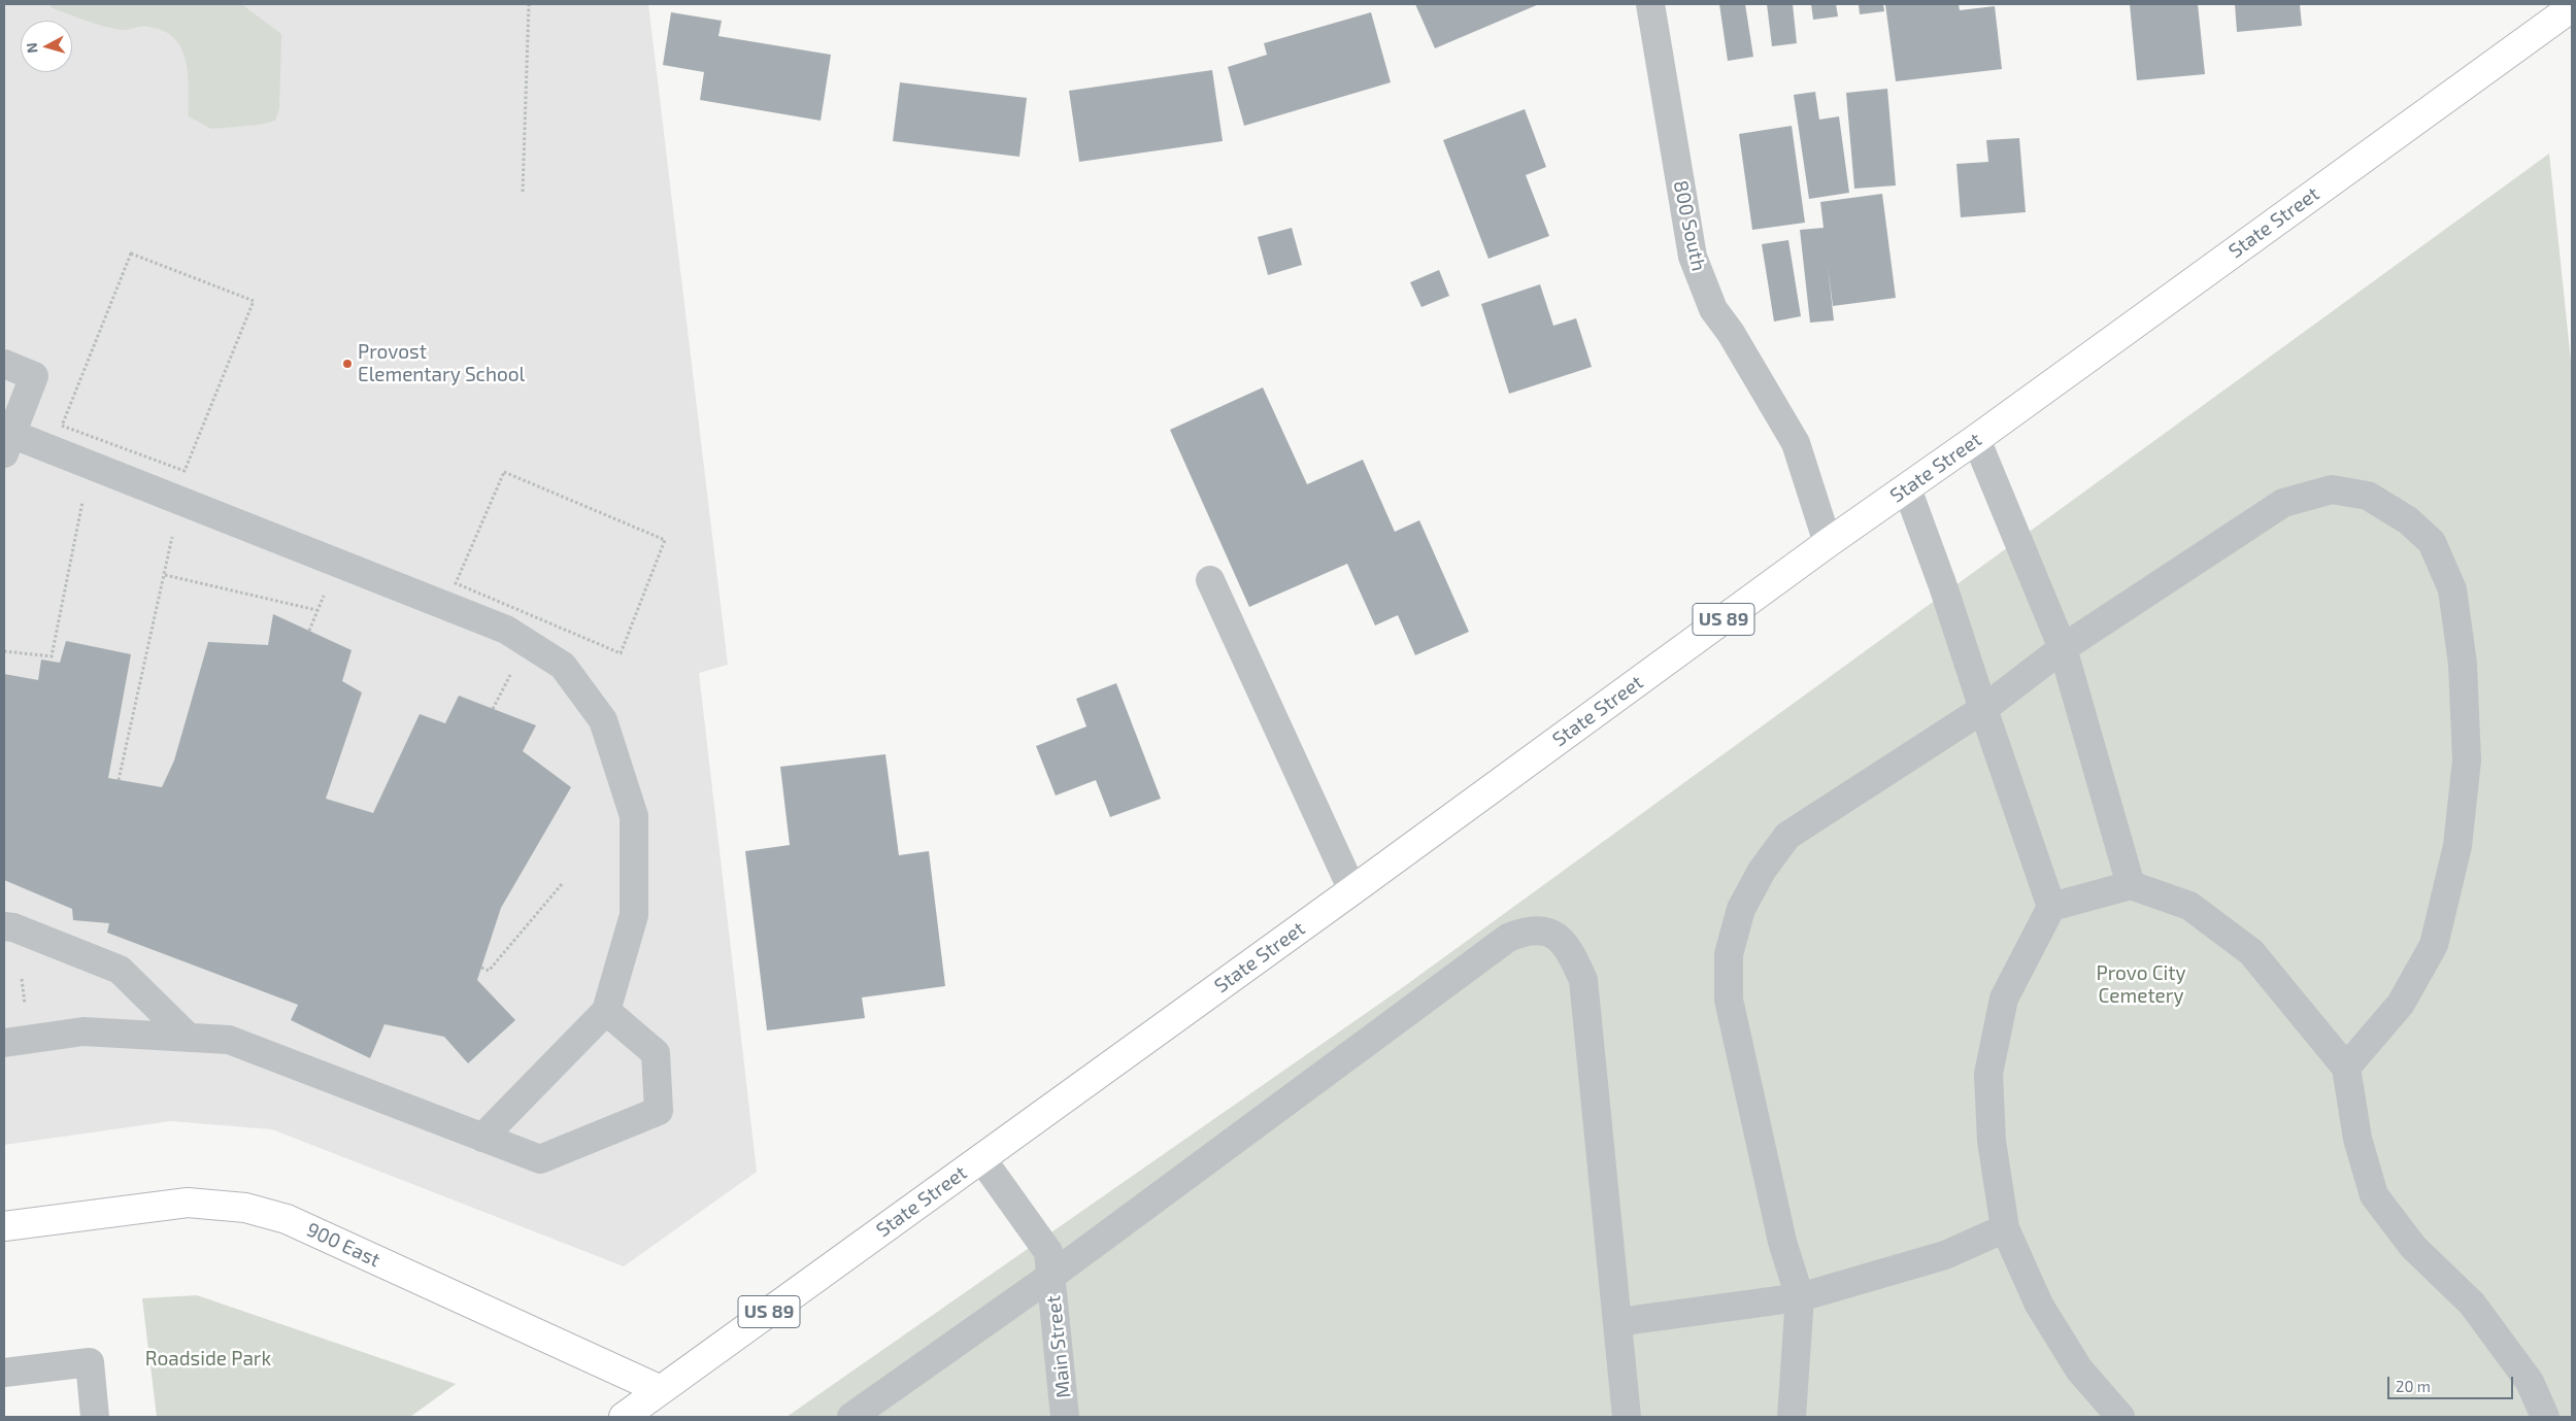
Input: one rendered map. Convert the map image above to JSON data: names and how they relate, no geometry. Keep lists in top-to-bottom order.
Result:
{
  "streets": {
    "main road": ["State Street", "US 89", "900 East"],
    "street": ["800 South", "Main Street"]
  },
  "crossings": [
    ["State Street", "800 South"],
    ["State Street", "900 East"],
    ["State Street", "Main Street"]
  ],
  "parks": ["Provo City Cemetery", "Roadside Park"],
  "places": ["Provost Elementary School"],
  "scale_bar": "20 m",
  "north": "left"
}
